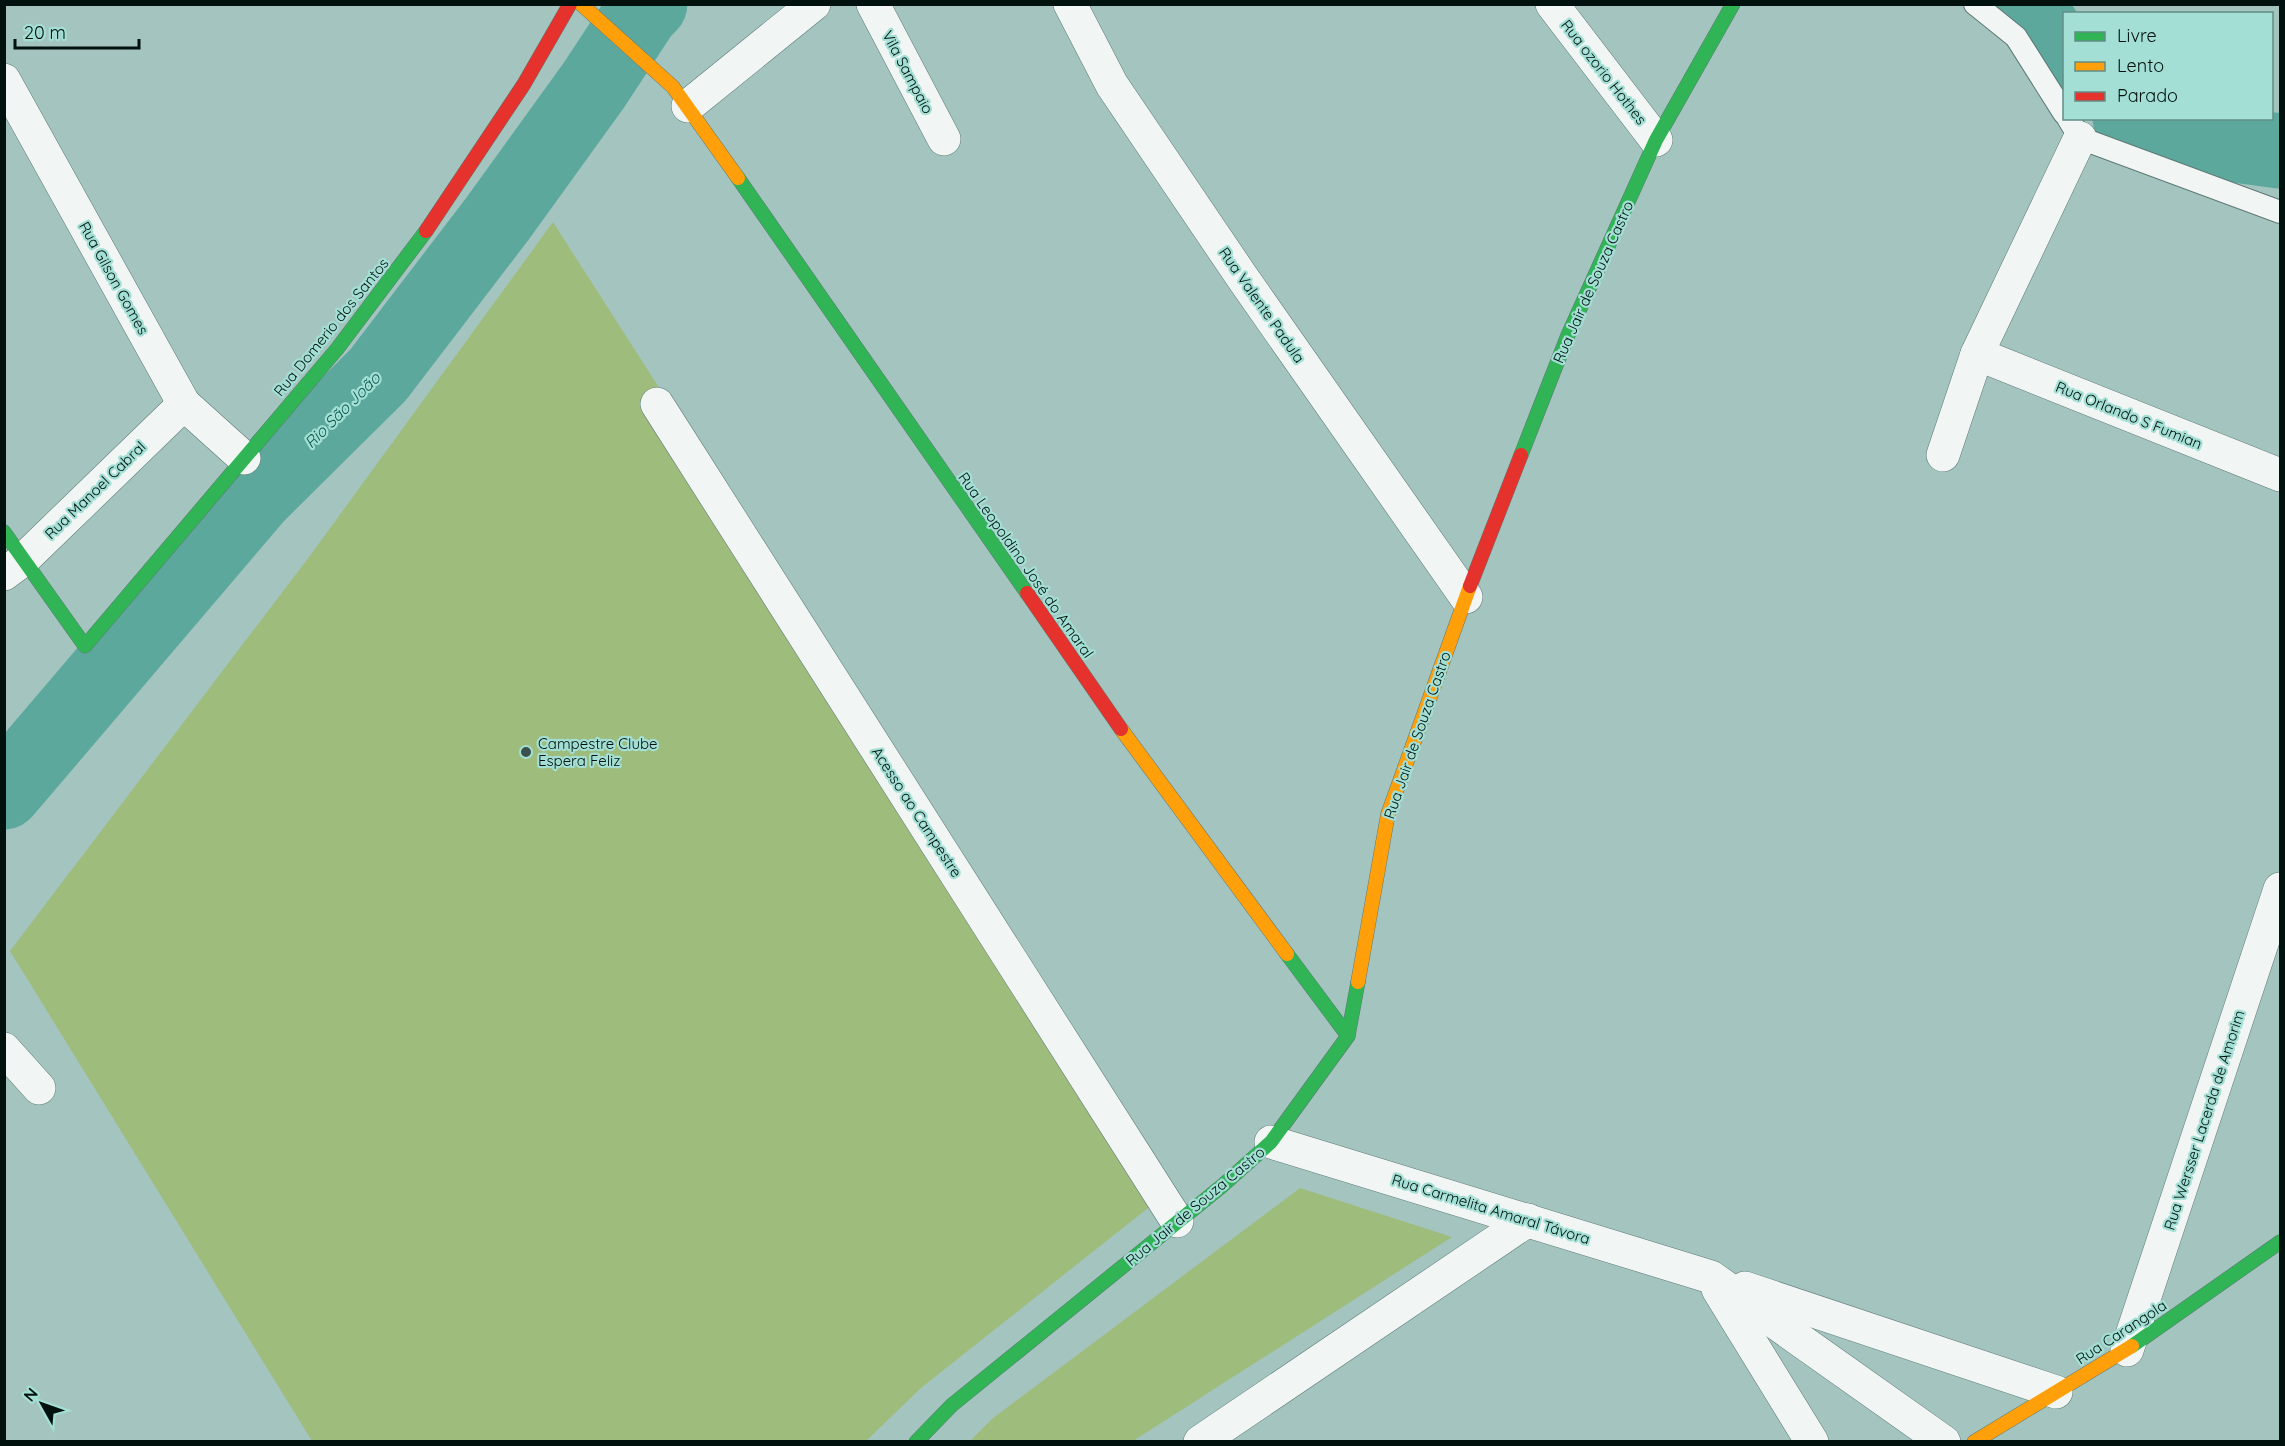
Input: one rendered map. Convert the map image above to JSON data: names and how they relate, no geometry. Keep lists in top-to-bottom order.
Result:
{
  "streets": {
    "street": [
      "Vila Sampaio",
      "Rua ozorio Hothes",
      "Rua Gilson Gomes",
      "Rua Jair de Souza Castro",
      "Rua Valente Padula",
      "Rua Domerio dos Santos",
      "Rua Orlando S Fumian",
      "Rua Manoel Cabral",
      "Rua Leopoldino José do Amaral",
      "Acesso ao Campestre",
      "Rua Wersser Lacerda de Amorim",
      "Rua Carmelita Amaral Távora",
      "Rua Carangola"
    ]
  },
  "crossings": [
    ["Rua ozorio Hothes", "Rua Jair de Souza Castro"],
    ["Rua Gilson Gomes", "Rua Domerio dos Santos"],
    ["Rua Gilson Gomes", "Rua Manoel Cabral"],
    ["Rua Jair de Souza Castro", "Rua Valente Padula"],
    ["Rua Jair de Souza Castro", "Rua Leopoldino José do Amaral"],
    ["Rua Jair de Souza Castro", "Acesso ao Campestre"],
    ["Rua Jair de Souza Castro", "Rua Carmelita Amaral Távora"],
    ["Rua Domerio dos Santos", "Rua Manoel Cabral"],
    ["Rua Wersser Lacerda de Amorim", "Rua Carangola"],
    ["Rua Carmelita Amaral Távora", "Rua Carangola"]
  ],
  "water": ["Rio São João"],
  "places": ["Campestre Clube Espera Feliz"],
  "legend": ["Livre", "Lento", "Parado"],
  "scale_bar": "20 m",
  "north": "top left"
}
